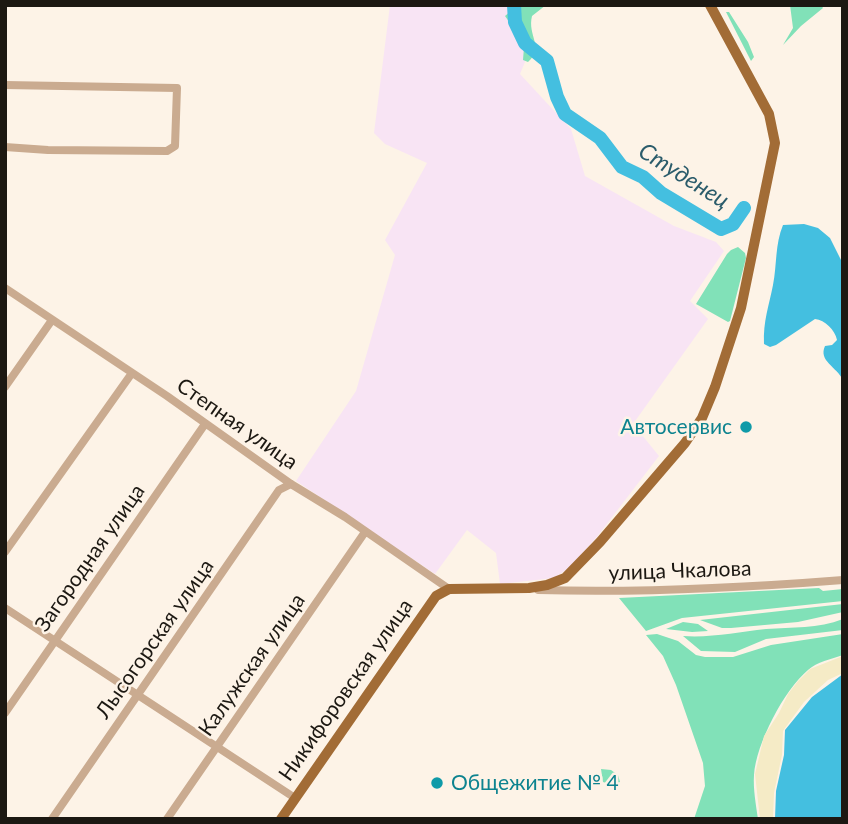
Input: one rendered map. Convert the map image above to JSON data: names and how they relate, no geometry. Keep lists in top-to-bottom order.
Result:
{
  "streets": {
    "main road": ["Никифоровская улица"],
    "street": [
      "Степная улица",
      "Загородная улица",
      "улица Чкалова",
      "Лысогорская улица",
      "Калужская улица"
    ]
  },
  "crossings": [
    ["Степная улица", "Загородная улица"],
    ["Степная улица", "Лысогорская улица"],
    ["Степная улица", "Калужская улица"],
    ["Степная улица", "Никифоровская улица"]
  ],
  "water": ["Студенец"],
  "places": ["Автосервис", "Общежитие № 4"]
}
